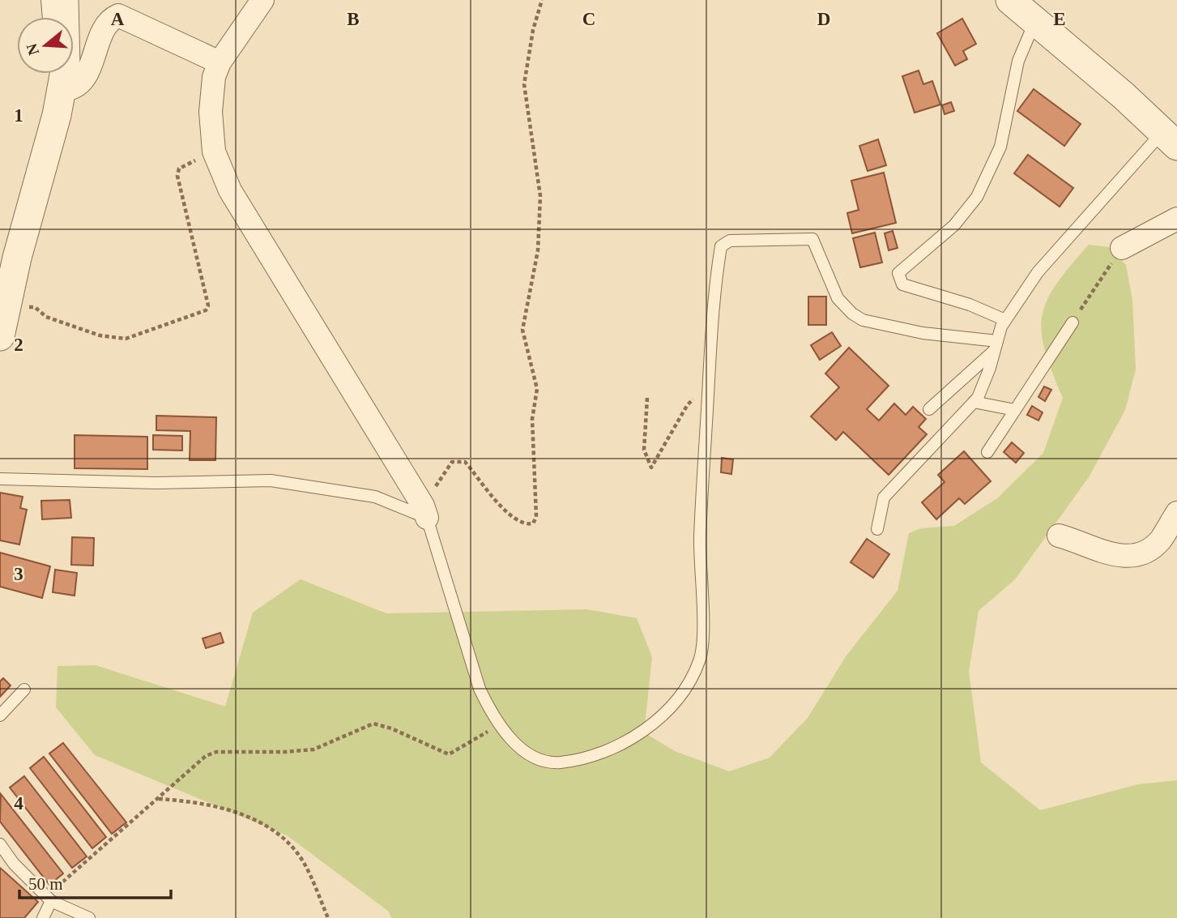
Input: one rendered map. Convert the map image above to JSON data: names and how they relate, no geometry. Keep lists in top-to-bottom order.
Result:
{
  "scale_bar": "50 m",
  "north": "left",
  "grid": {
    "columns": [
      "A",
      "B",
      "C",
      "D",
      "E"
    ],
    "rows": [
      "1",
      "2",
      "3",
      "4"
    ]
  }
}
